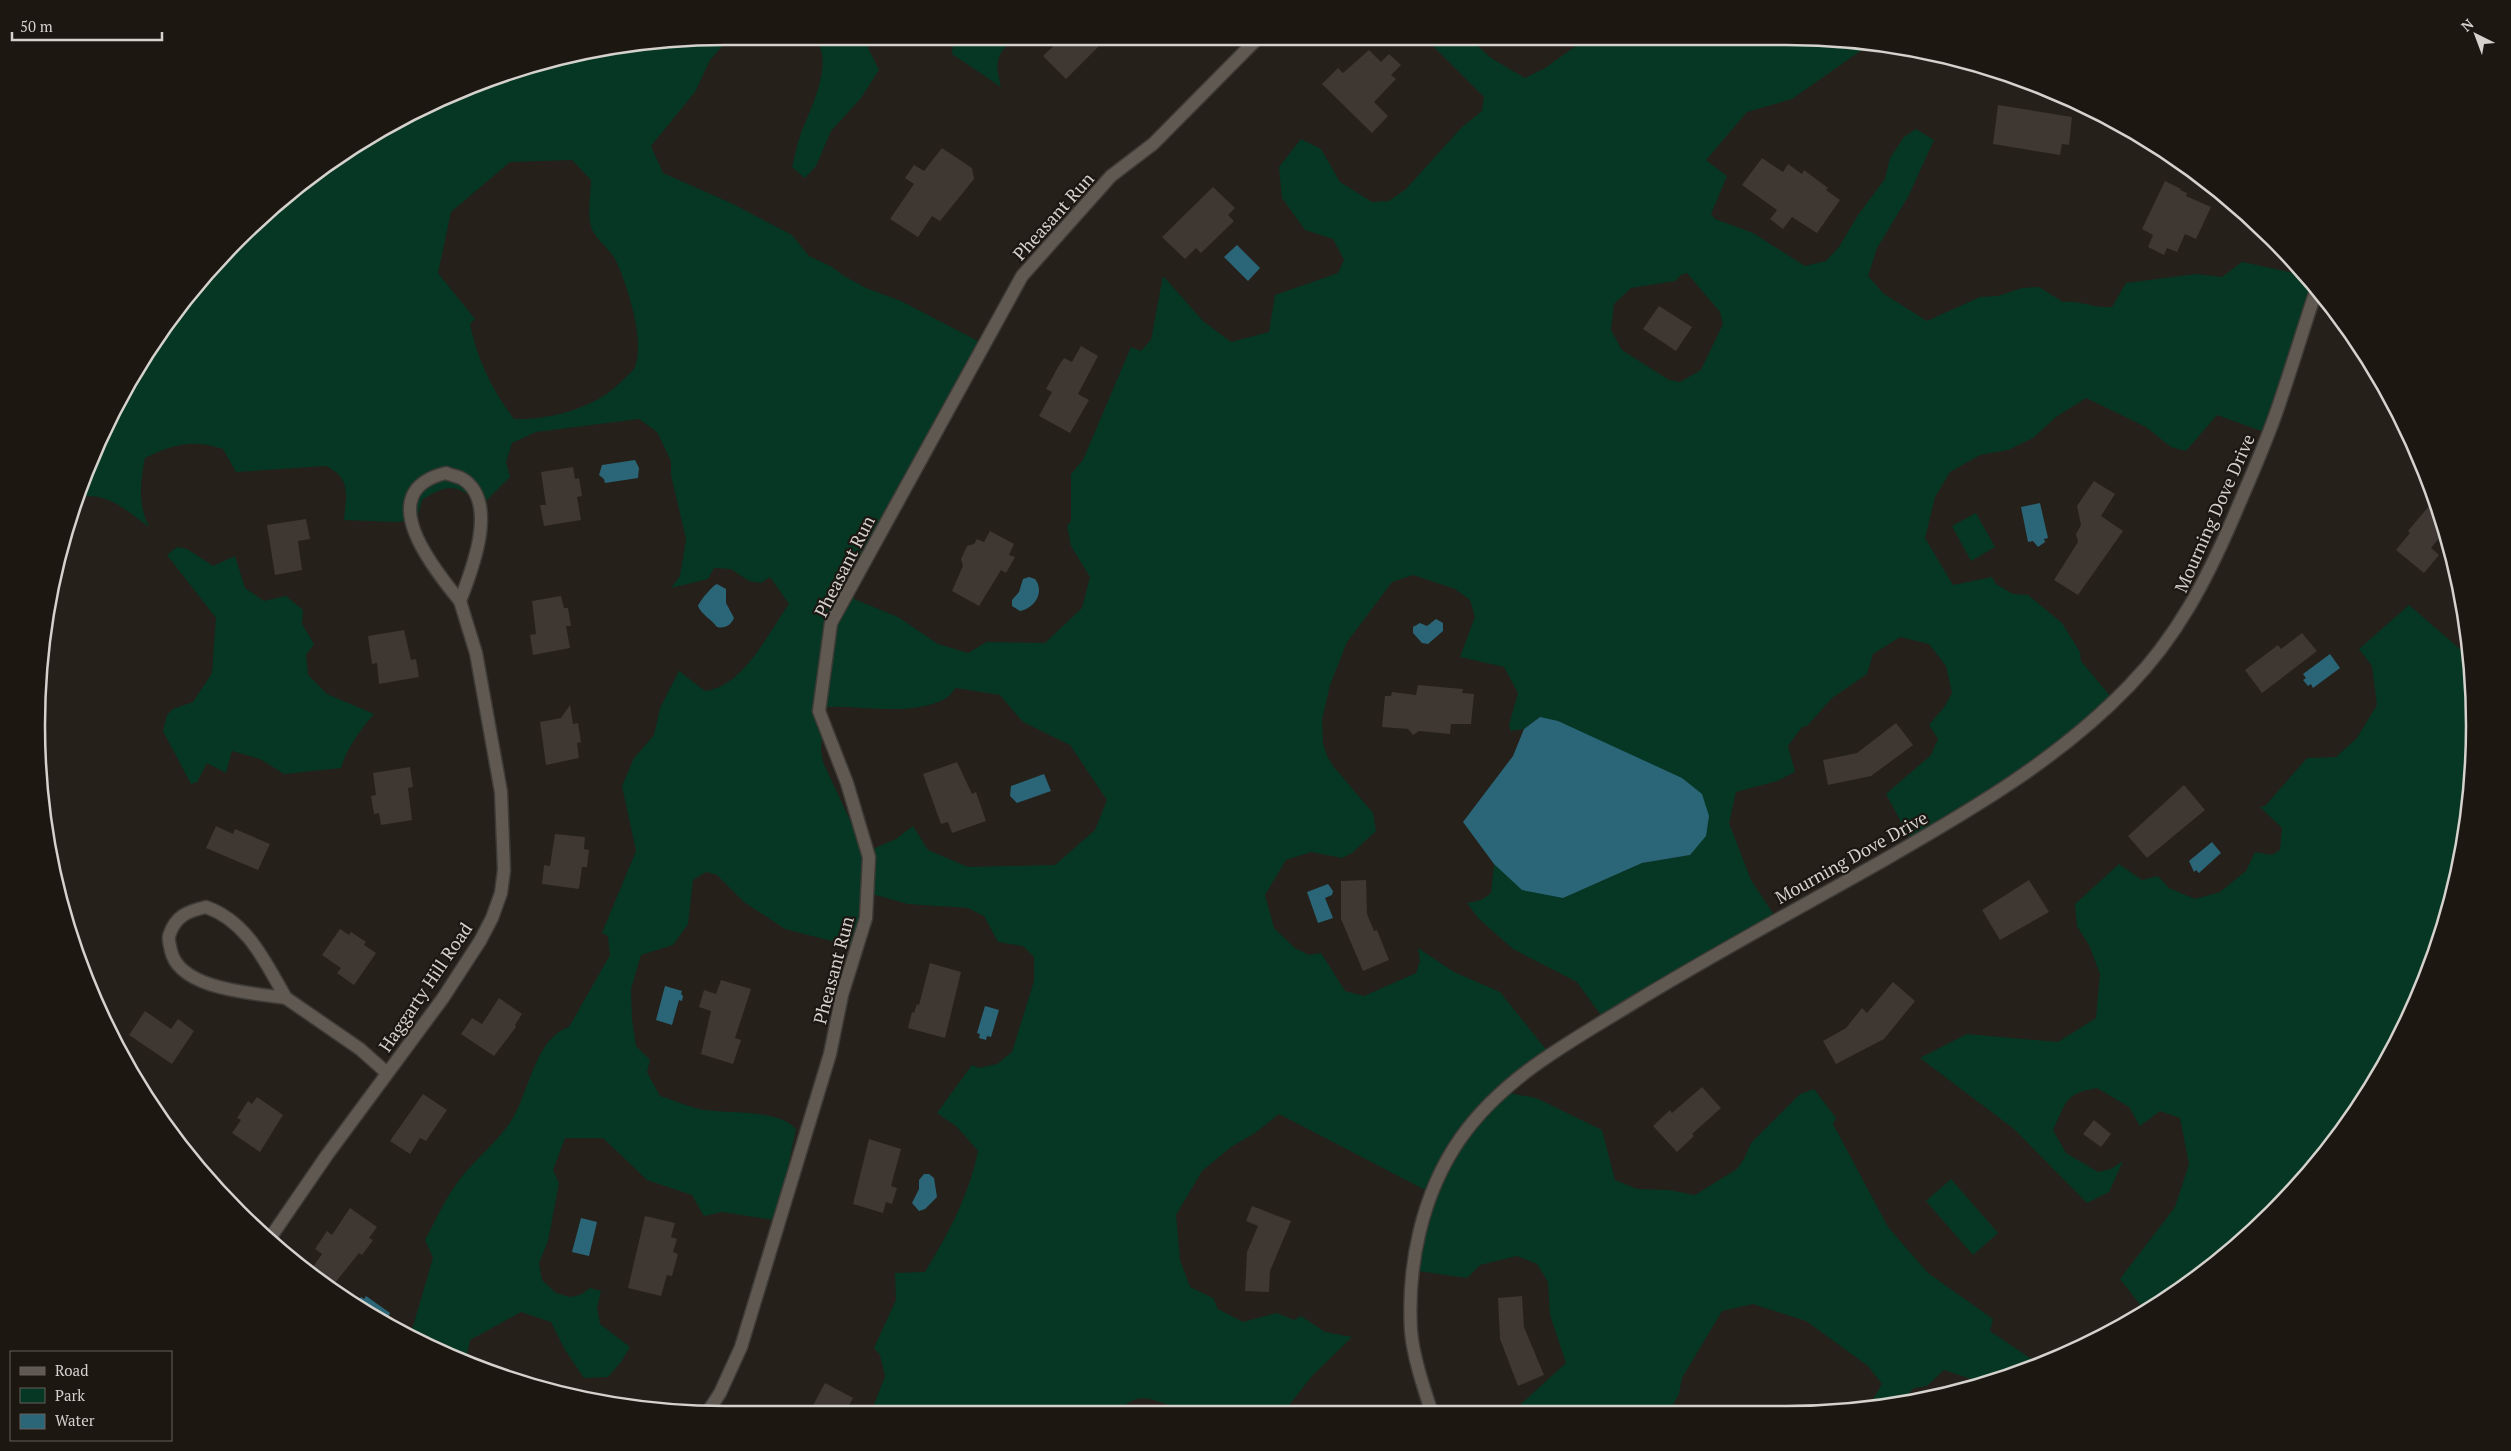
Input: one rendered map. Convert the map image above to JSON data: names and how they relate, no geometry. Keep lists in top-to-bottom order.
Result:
{
  "streets": {
    "street": ["Pheasant Run", "Mourning Dove Drive", "Haggarty Hill Road"]
  },
  "legend": ["Road", "Park", "Water"],
  "scale_bar": "50 m",
  "north": "top left"
}
